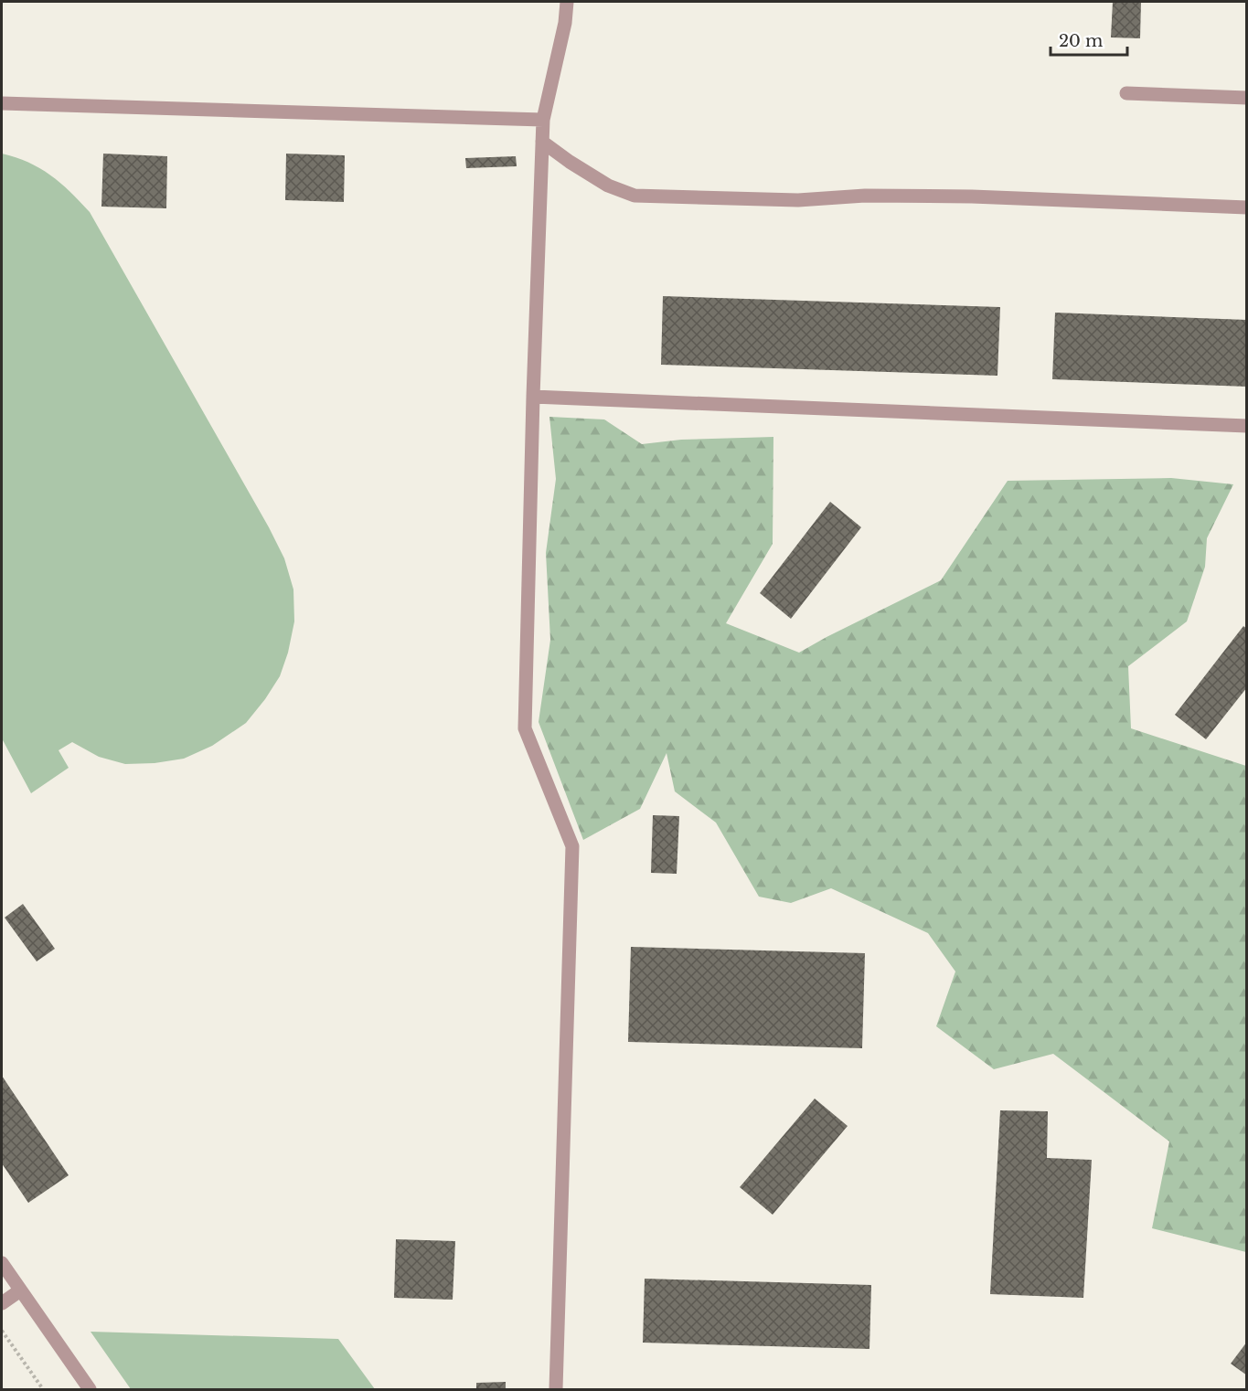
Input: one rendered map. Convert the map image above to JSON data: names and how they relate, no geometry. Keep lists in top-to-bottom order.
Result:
{
  "scale_bar": "20 m"
}
